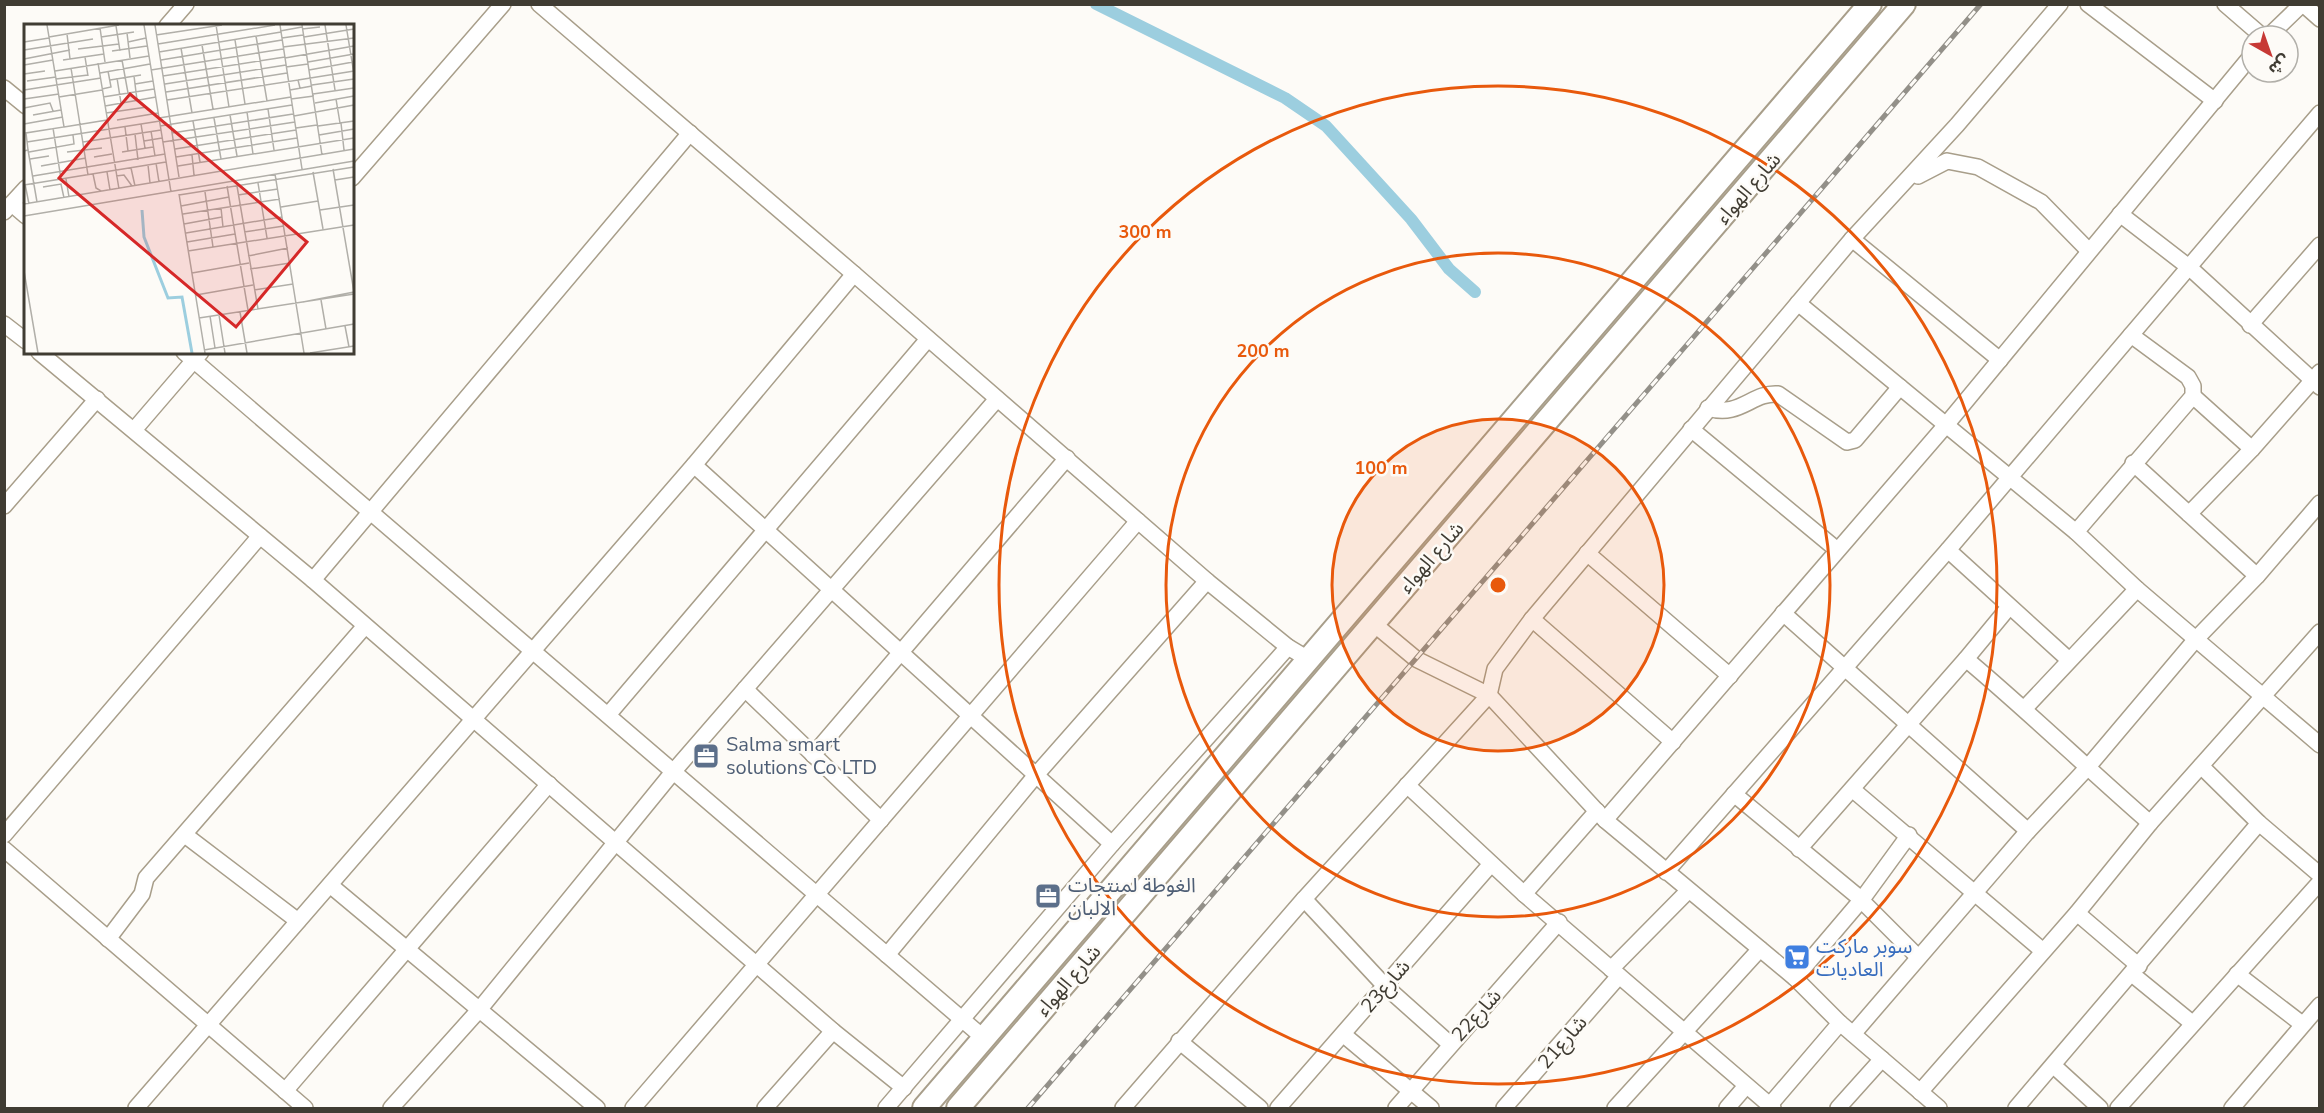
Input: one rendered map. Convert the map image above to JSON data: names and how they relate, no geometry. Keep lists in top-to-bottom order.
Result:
{
  "streets": {
    "highway": ["شارع الهواء"],
    "street": ["شارع23", "شارع22", "شارع21"]
  },
  "places": {
    "office": ["Salma smart solutions Co LTD", "الغوطة لمنتجات الالبان"],
    "supermarket": ["سوبر ماركت العاديات"]
  },
  "north": "bottom right",
  "rings": ["300 m", "200 m", "100 m"]
}
